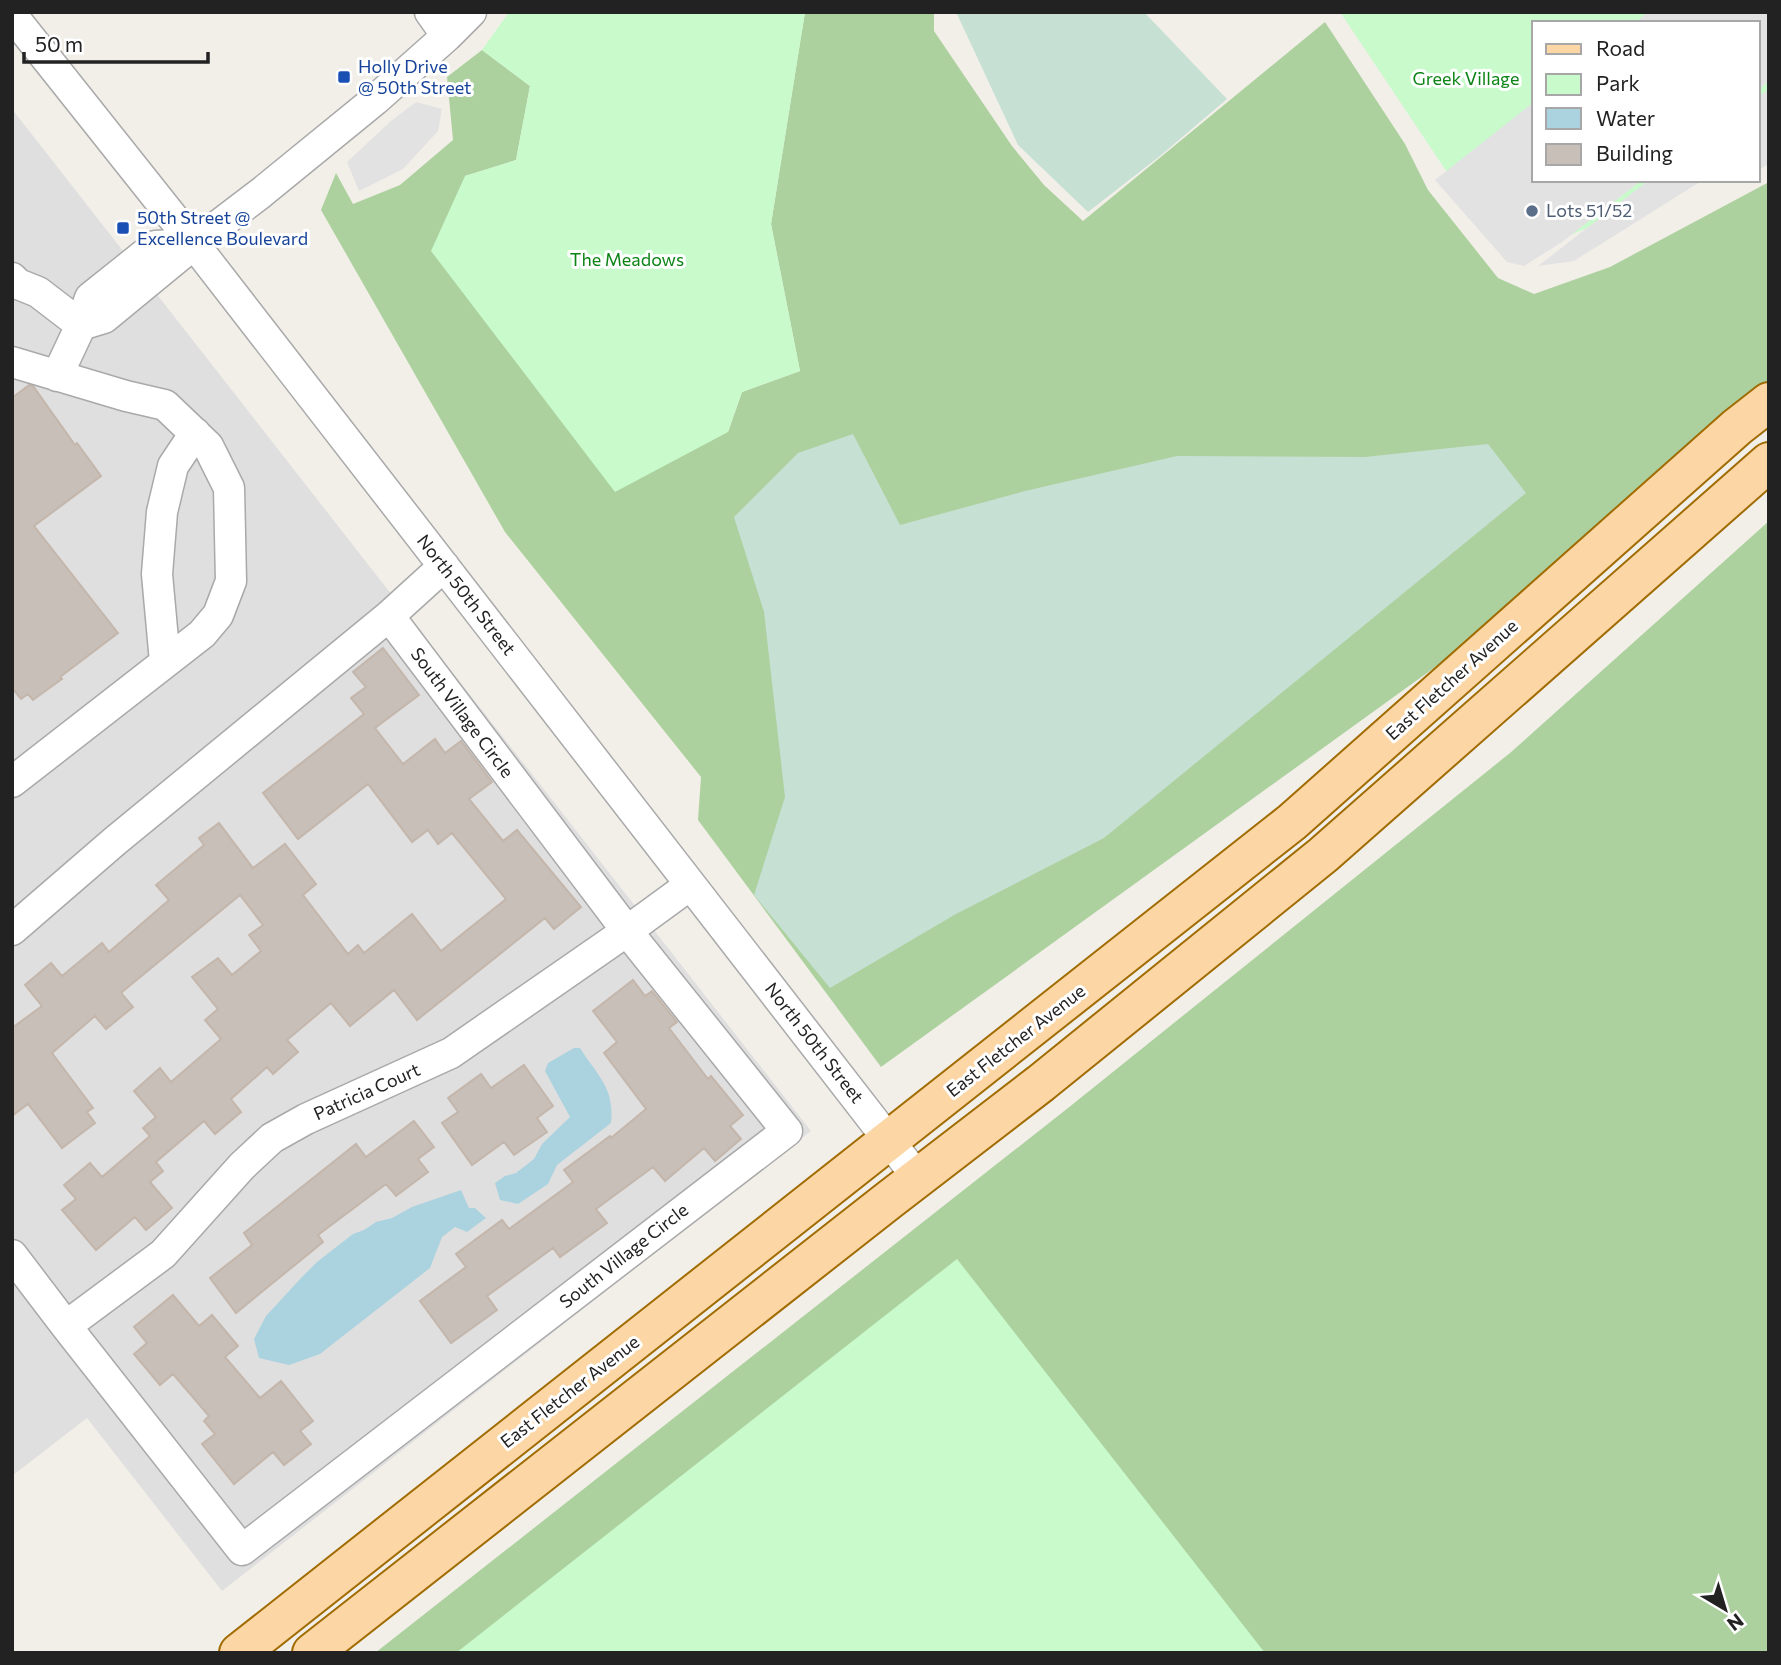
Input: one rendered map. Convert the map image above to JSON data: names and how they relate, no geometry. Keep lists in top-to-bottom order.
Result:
{
  "streets": {
    "main road": ["East Fletcher Avenue"],
    "street": ["North 50th Street", "South Village Circle", "Patricia Court"]
  },
  "crossings": [
    ["North 50th Street", "East Fletcher Avenue"],
    ["North 50th Street", "Patricia Court"],
    ["South Village Circle", "Patricia Court"]
  ],
  "parks": ["Greek Village", "The Meadows"],
  "places": {
    "transit": ["Holly Drive @ 50th Street", "50th Street @ Excellence Boulevard"],
    "other": ["Lots 51/52"]
  },
  "legend": [
    "Road",
    "Park",
    "Water",
    "Building"
  ],
  "scale_bar": "50 m",
  "north": "bottom right"
}
